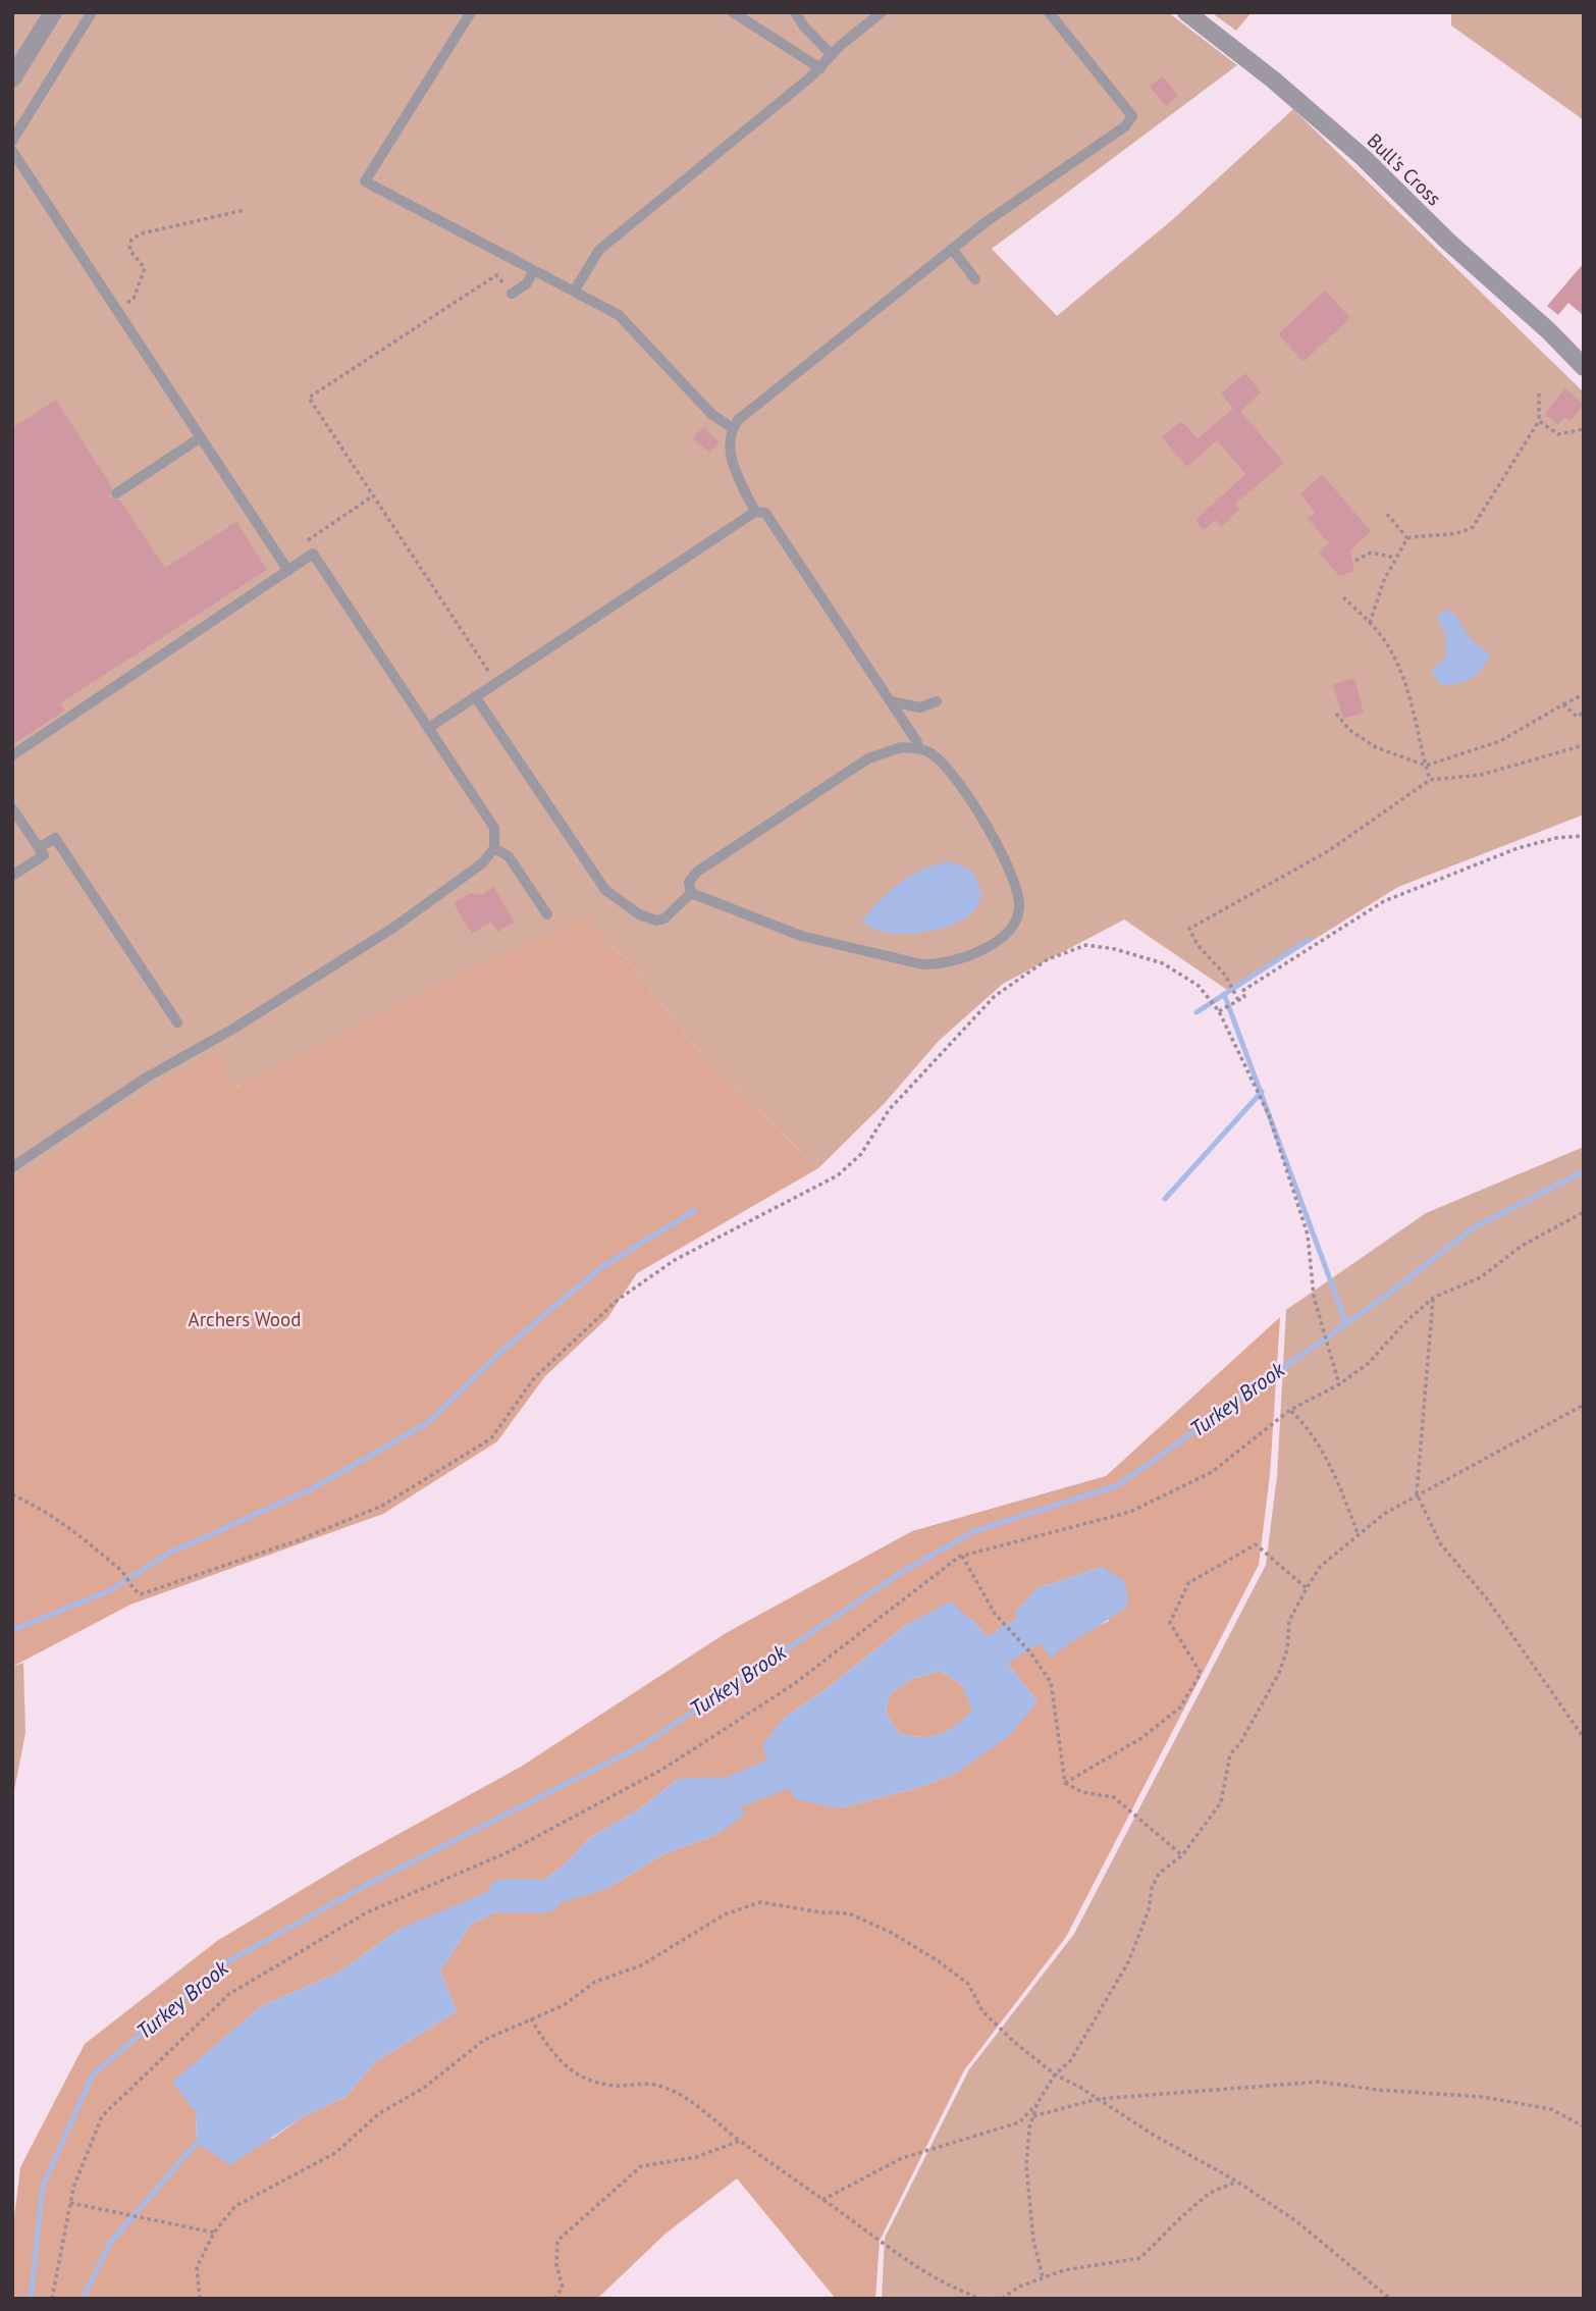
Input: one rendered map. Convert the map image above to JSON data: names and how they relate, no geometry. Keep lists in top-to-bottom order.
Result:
{
  "streets": {
    "street": ["Bull's Cross"]
  },
  "water": ["Turkey Brook"],
  "parks": ["Archers Wood"]
}
